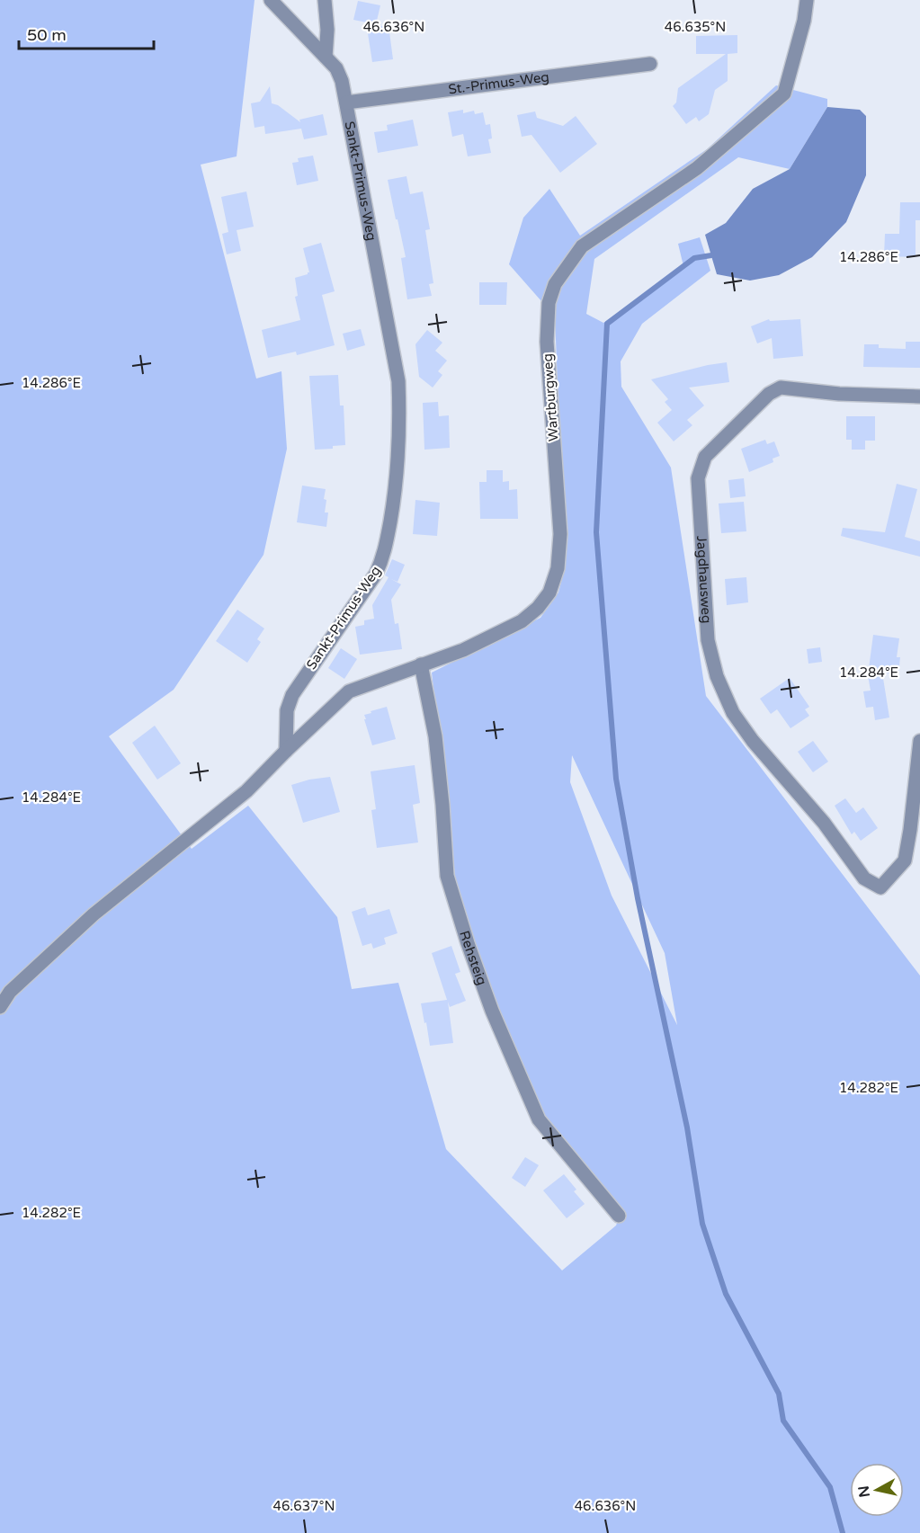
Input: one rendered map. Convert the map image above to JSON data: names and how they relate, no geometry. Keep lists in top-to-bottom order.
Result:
{
  "streets": {
    "street": [
      "St.-Primus-Weg",
      "Sankt-Primus-Weg",
      "Wartburgweg",
      "Jagdhausweg",
      "Rehsteig"
    ]
  },
  "crossings": [
    ["St.-Primus-Weg", "Sankt-Primus-Weg"],
    ["Sankt-Primus-Weg", "Wartburgweg"],
    ["Wartburgweg", "Rehsteig"]
  ],
  "scale_bar": "50 m",
  "north": "left",
  "coordinates": [
    "46.636°N",
    "46.635°N",
    "14.286°E",
    "14.284°E",
    "14.282°E",
    "46.637°N"
  ]
}
